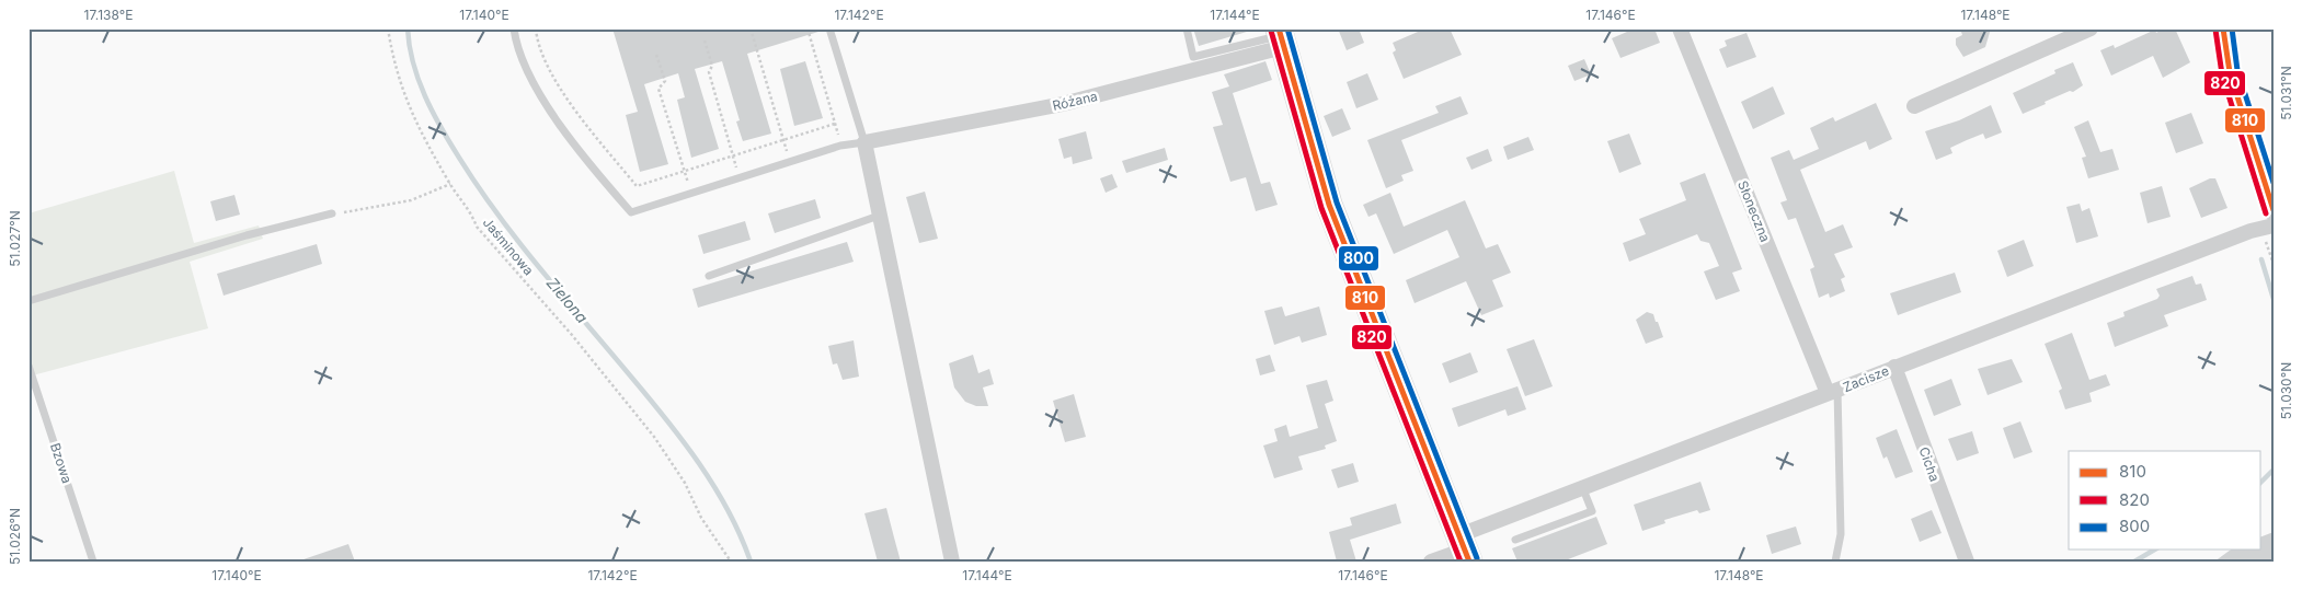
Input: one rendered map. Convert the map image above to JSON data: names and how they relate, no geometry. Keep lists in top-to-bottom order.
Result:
{
  "streets": {
    "street": [
      "Różana",
      "Słoneczna",
      "Zacisze",
      "Cicha"
    ],
    "lane": ["Bzowa"],
    "path": ["Jaśminowa"]
  },
  "crossings": [
    ["Słoneczna", "Zacisze"],
    ["Zacisze", "Cicha"]
  ],
  "water": ["Zielona"],
  "lines": ["transit line 810", "transit line 800", "transit line 820"],
  "legend": ["810", "820", "800"],
  "coordinates": [
    "17.138°E",
    "17.140°E",
    "17.142°E",
    "17.144°E",
    "17.146°E",
    "17.148°E",
    "51.031°N",
    "51.027°N",
    "51.030°N",
    "51.026°N"
  ]
}
